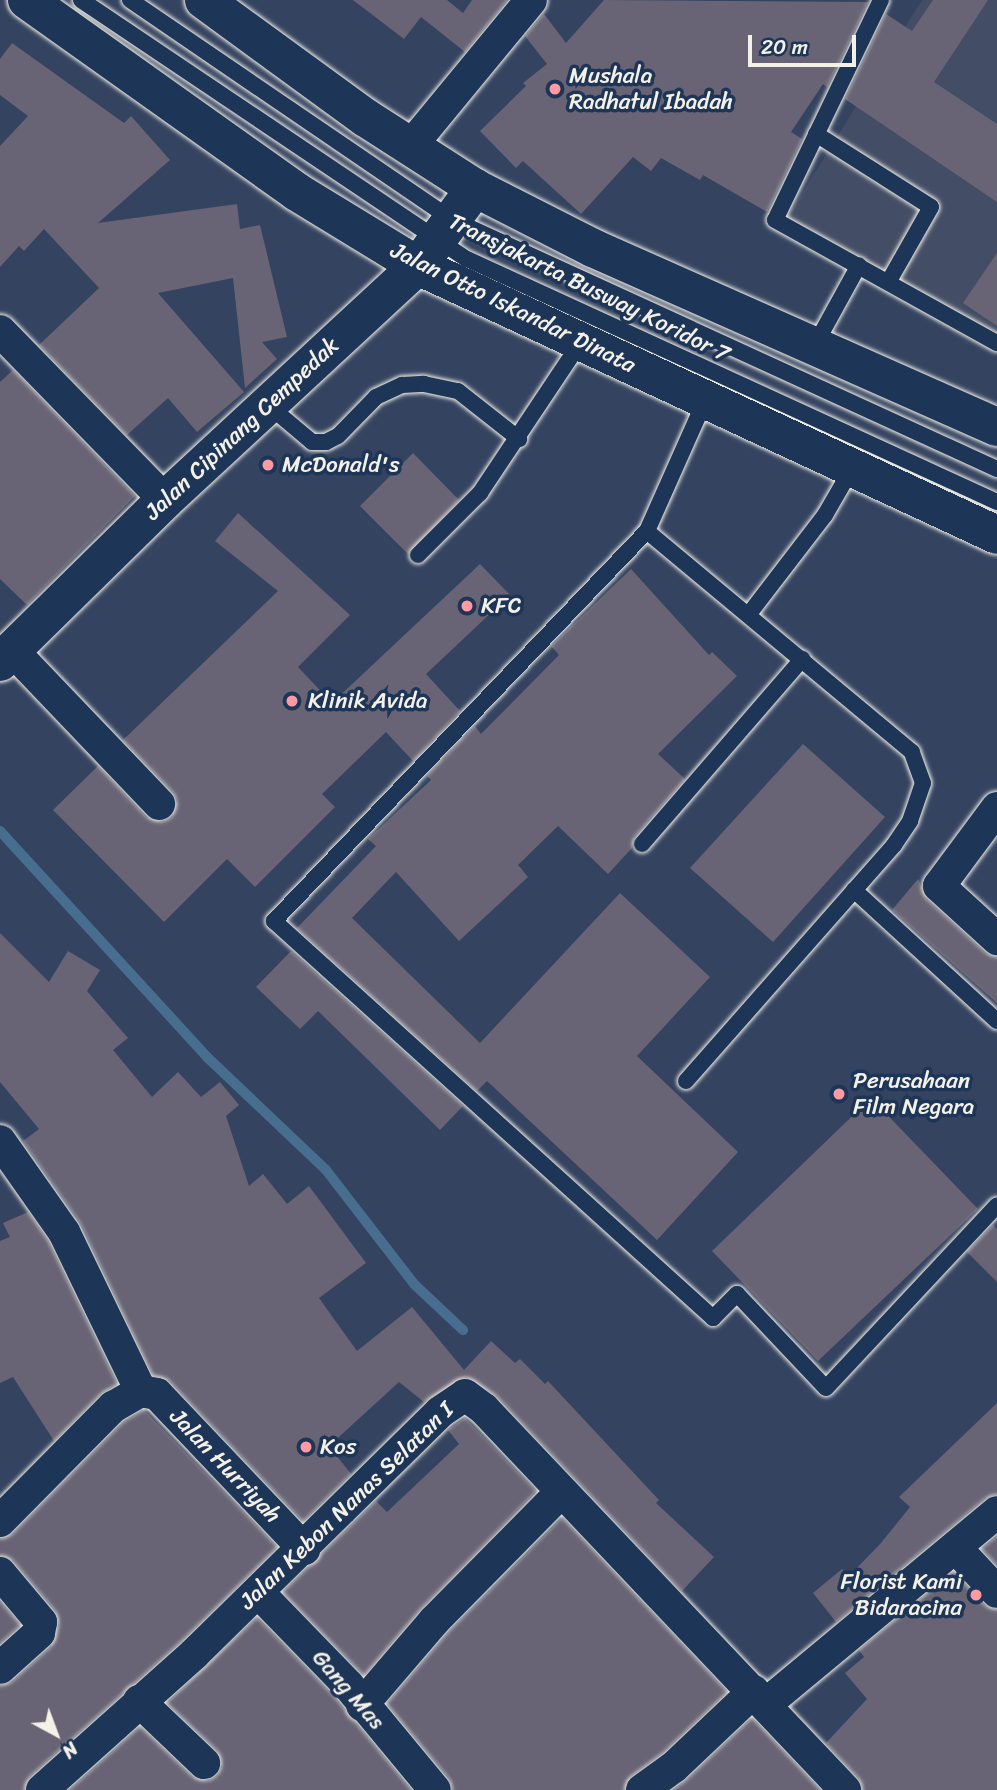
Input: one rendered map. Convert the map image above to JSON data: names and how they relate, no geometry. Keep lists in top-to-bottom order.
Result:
{
  "streets": {
    "main road": ["Jalan Otto Iskandar Dinata", "Jalan Cipinang Cempedak"],
    "street": ["Jalan Hurriyah", "Jalan Kebon Nanas Selatan I", "Gang Mas"],
    "lane": ["Transjakarta Busway Koridor 7"]
  },
  "crossings": [
    ["Transjakarta Busway Koridor 7", "Jalan Otto Iskandar Dinata"],
    ["Transjakarta Busway Koridor 7", "Jalan Cipinang Cempedak"],
    ["Jalan Otto Iskandar Dinata", "Jalan Cipinang Cempedak"],
    ["Jalan Hurriyah", "Jalan Kebon Nanas Selatan I"],
    ["Jalan Kebon Nanas Selatan I", "Gang Mas"]
  ],
  "places": [
    "Mushala Radhatul Ibadah",
    "McDonald's",
    "KFC",
    "Klinik Avida",
    "Perusahaan Film Negara",
    "Kos",
    "Florist Kami Bidaracina"
  ],
  "scale_bar": "20 m",
  "north": "bottom right"
}
